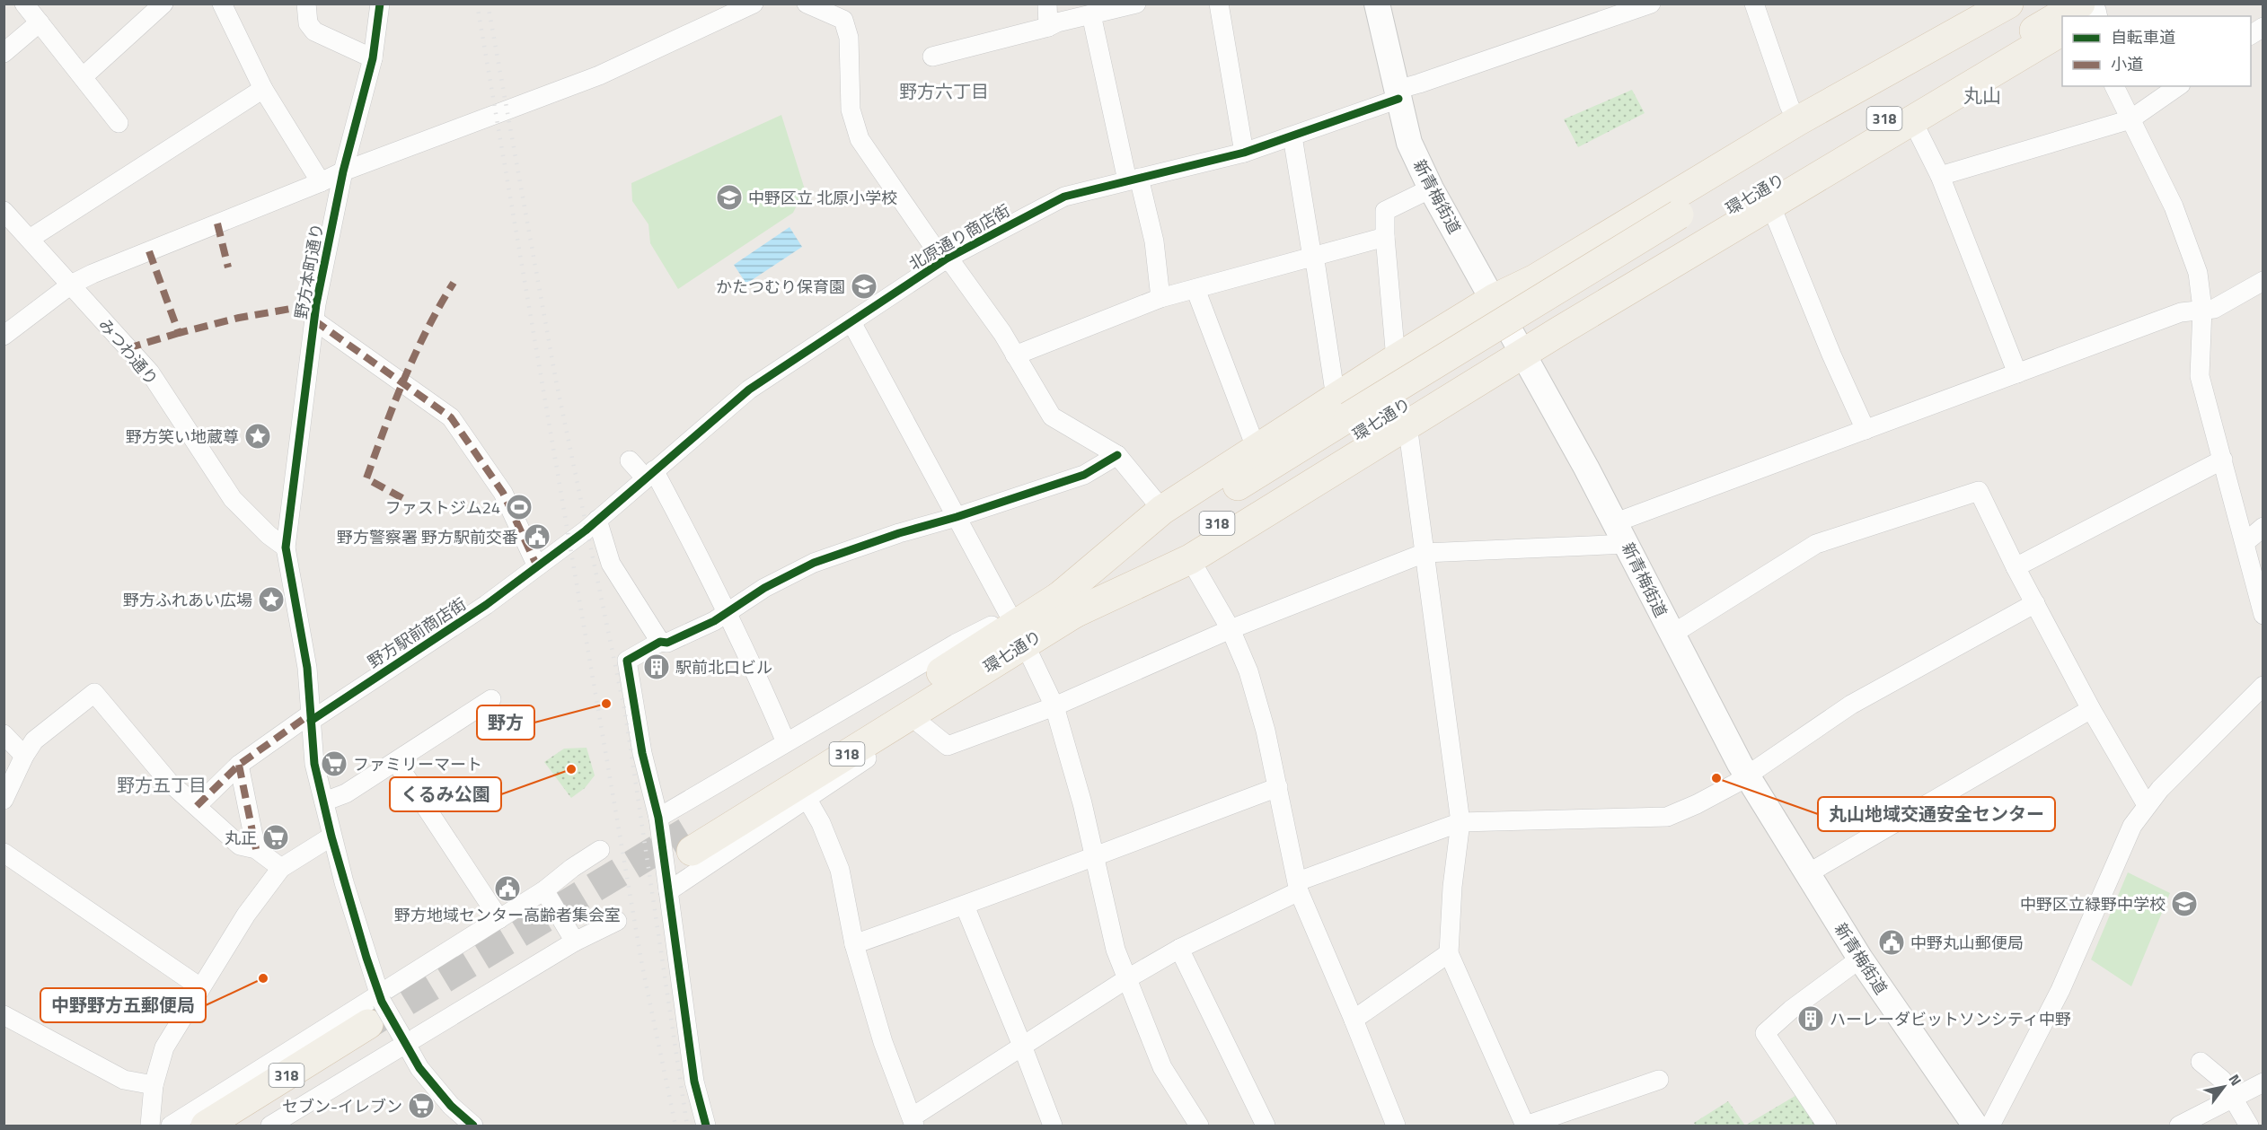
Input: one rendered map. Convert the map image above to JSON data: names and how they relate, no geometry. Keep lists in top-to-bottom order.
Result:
{
  "streets": {
    "main road": ["318", "環七通り", "新青梅街道"],
    "street": [
      "北原通り商店街",
      "野方本町通り",
      "みつわ通り",
      "野方駅前商店街"
    ]
  },
  "crossings": [
    ["318", "野方本町通り"],
    ["新青梅街道", "北原通り商店街"],
    ["北原通り商店街", "野方駅前商店街"],
    ["野方本町通り", "みつわ通り"],
    ["野方本町通り", "野方駅前商店街"]
  ],
  "districts": ["野方六丁目", "丸山", "野方五丁目"],
  "places": {
    "school or university": ["中野区立 北原小学校", "かたつむり保育園", "中野区立緑野中学校"],
    "place": ["野方笑い地蔵尊", "野方ふれあい広場"],
    "sports": ["ファストジム24"],
    "public building": ["野方警察署 野方駅前交番", "野方地域センター高齢者集会室", "中野丸山郵便局"],
    "building": ["駅前北口ビル", "ハーレーダビットソンシティ中野"],
    "other": [
      "野方",
      "くるみ公園",
      "丸山地域交通安全センター",
      "中野野方五郵便局"
    ],
    "supermarket": ["ファミリーマート", "丸正", "セブン-イレブン"]
  },
  "legend": ["自転車道", "小道"],
  "north": "top right"
}
